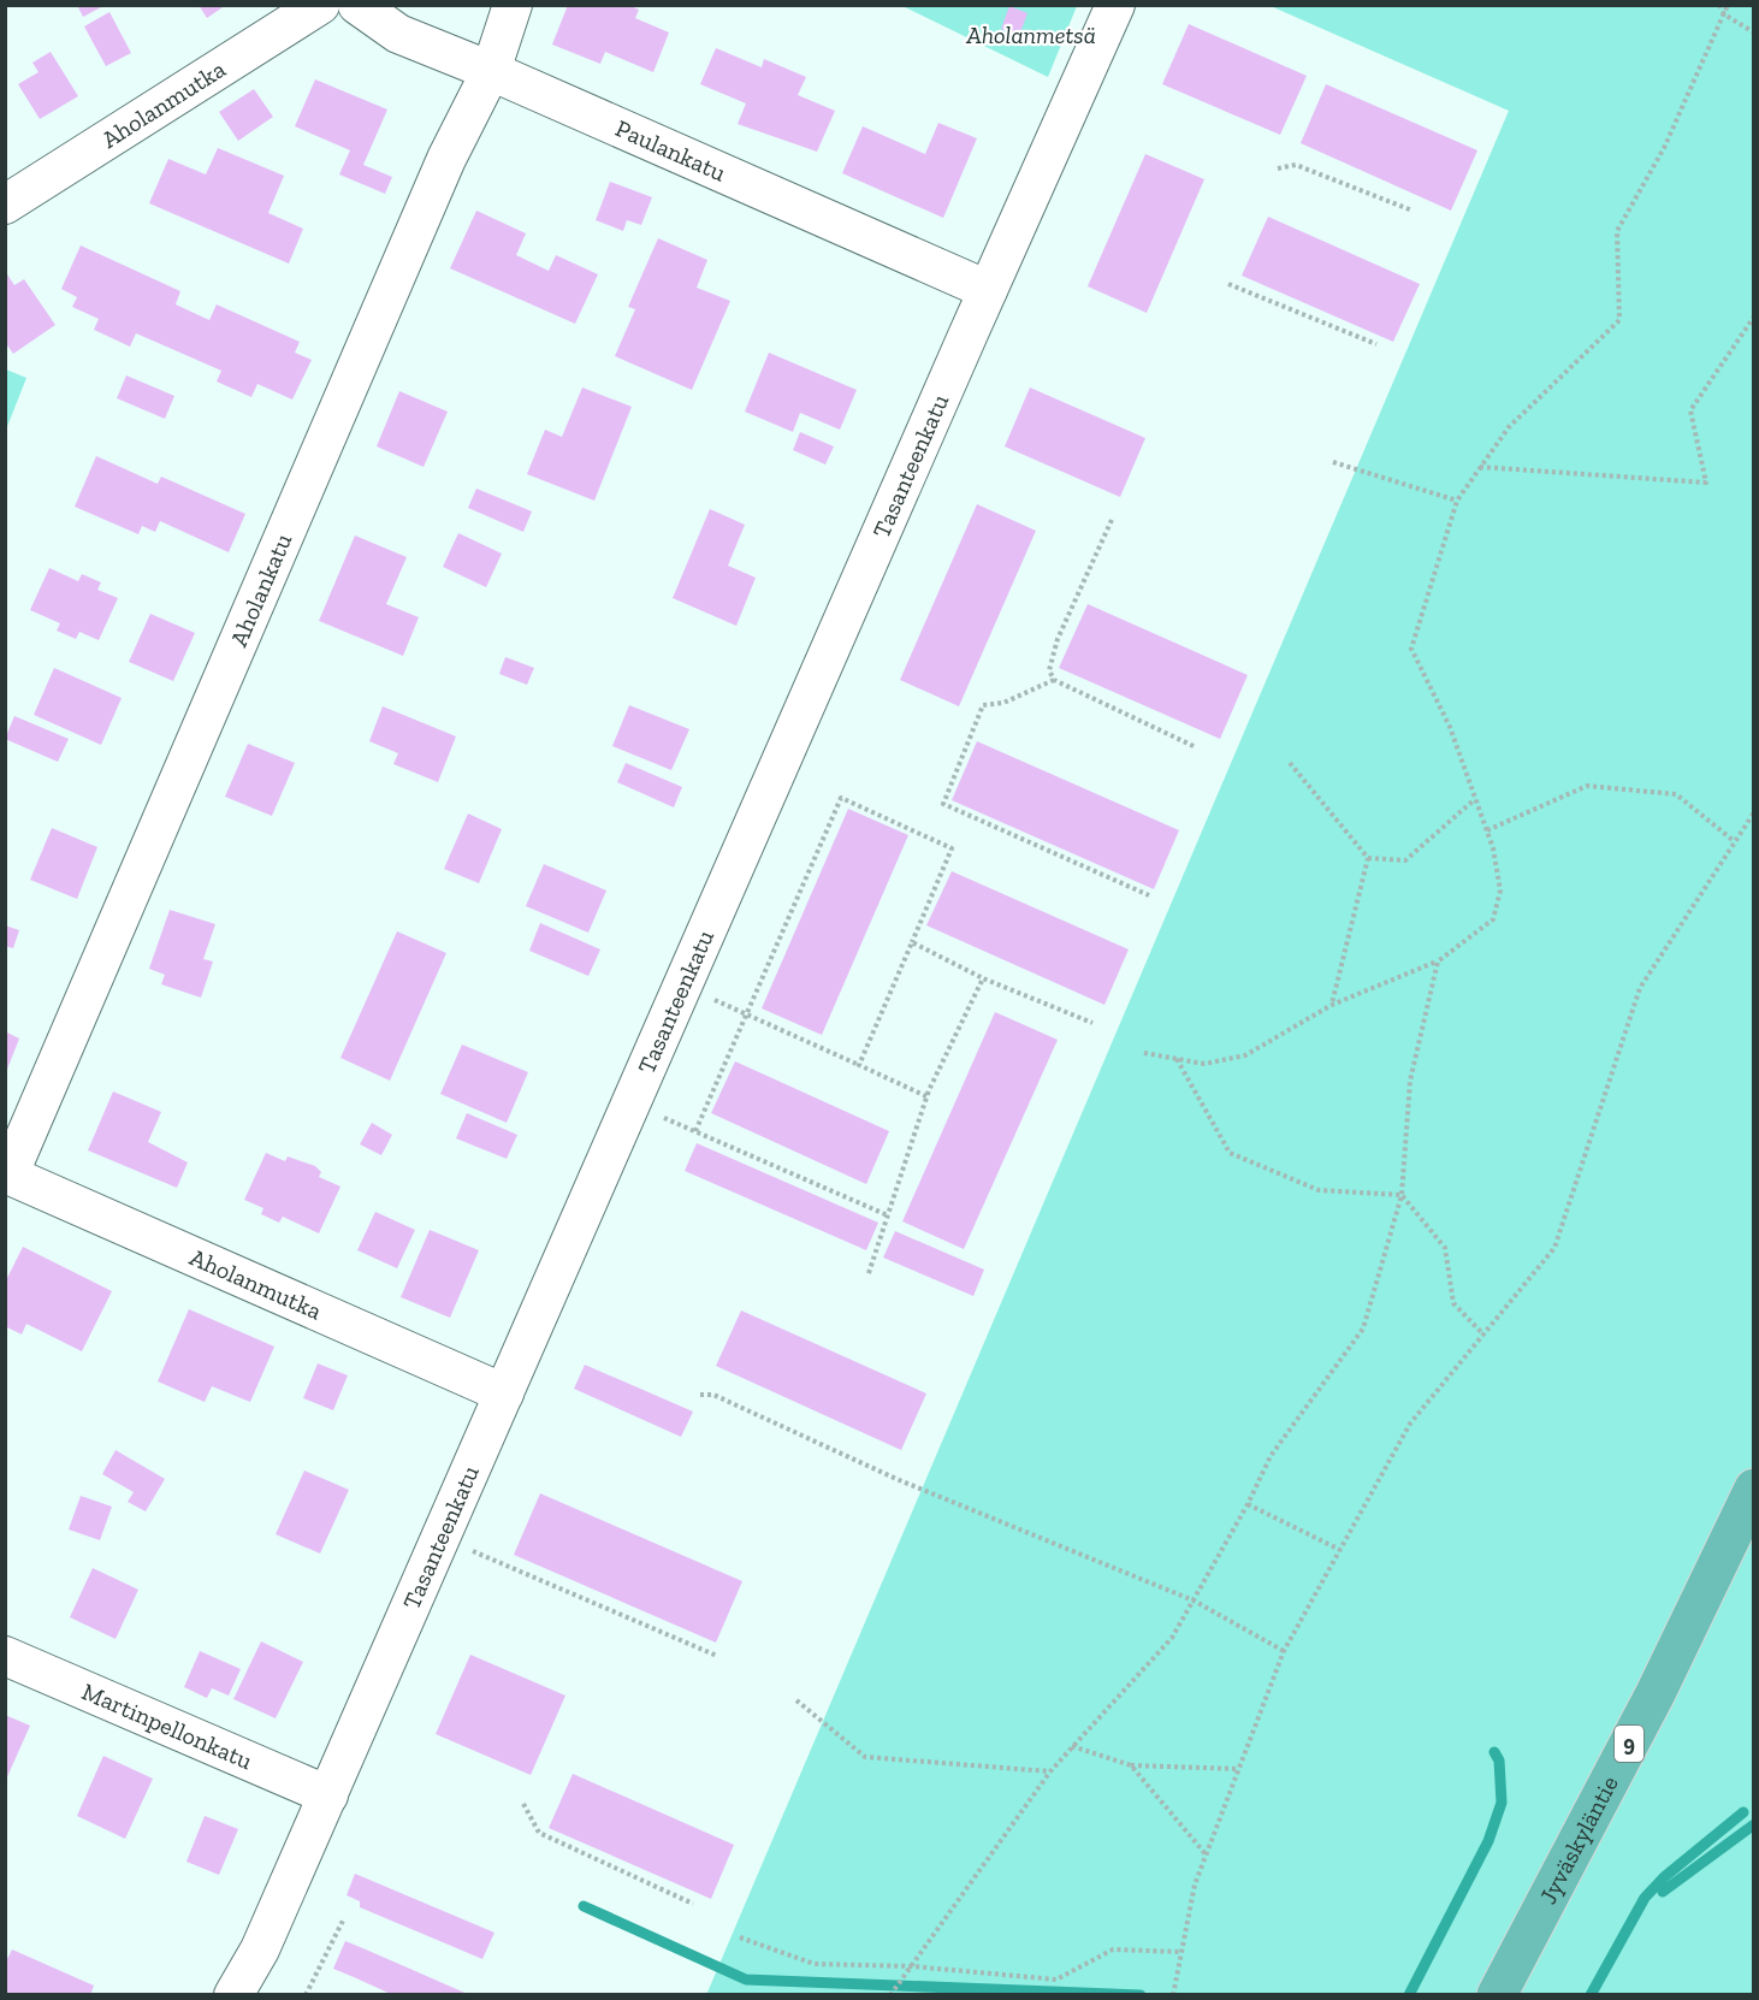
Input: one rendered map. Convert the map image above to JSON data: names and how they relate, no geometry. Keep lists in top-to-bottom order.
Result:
{
  "streets": {
    "highway": ["9", "Jyväskyläntie"],
    "street": [
      "Aholanmutka",
      "Paulankatu",
      "Tasanteenkatu",
      "Aholankatu",
      "Martinpellonkatu"
    ]
  },
  "crossings": [
    ["Aholanmutka", "Tasanteenkatu"],
    ["Aholanmutka", "Aholankatu"],
    ["Paulankatu", "Tasanteenkatu"],
    ["Paulankatu", "Aholankatu"],
    ["Tasanteenkatu", "Martinpellonkatu"]
  ],
  "parks": ["Aholanmetsä"]
}
